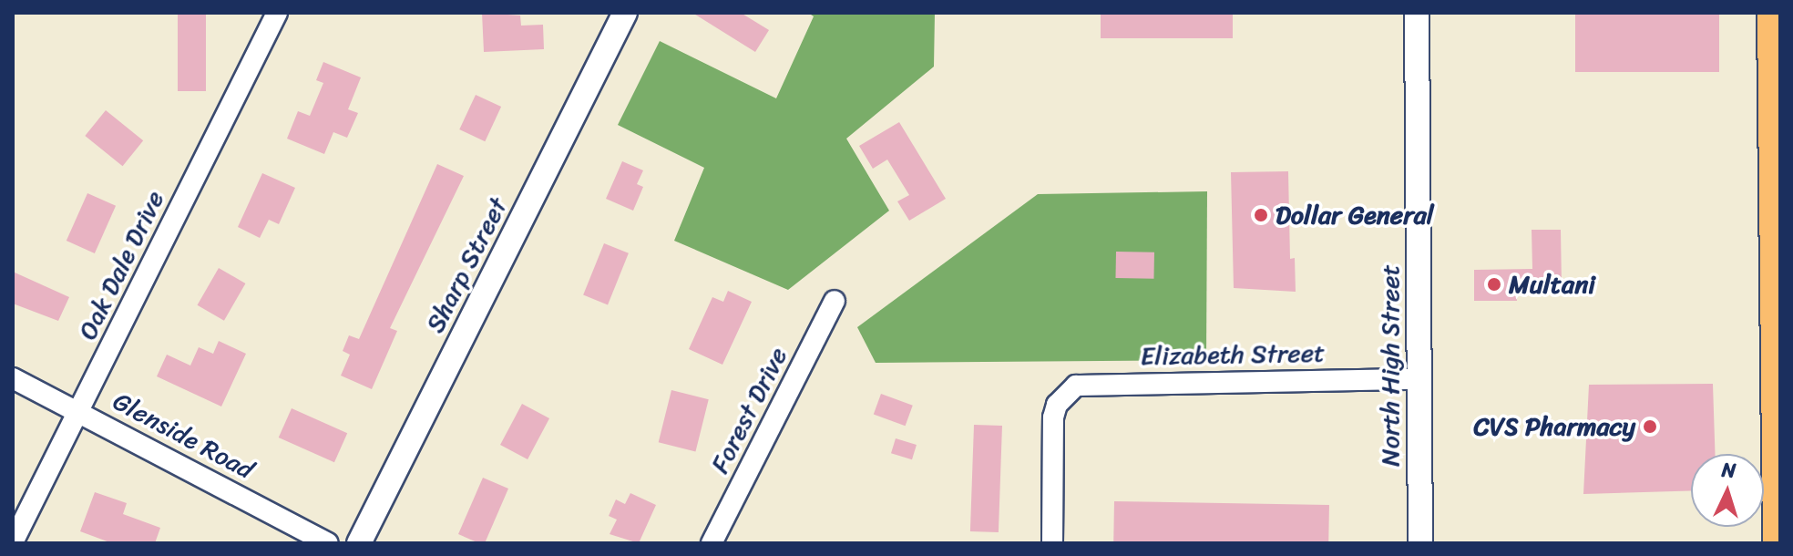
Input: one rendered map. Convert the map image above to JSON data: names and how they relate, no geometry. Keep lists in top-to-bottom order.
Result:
{
  "streets": {
    "street": [
      "Oak Dale Drive",
      "Sharp Street",
      "Elizabeth Street",
      "North High Street",
      "Forest Drive",
      "Glenside Road"
    ]
  },
  "crossings": [
    ["Oak Dale Drive", "Glenside Road"],
    ["Elizabeth Street", "North High Street"]
  ],
  "places": ["Dollar General", "Multani", "CVS Pharmacy"],
  "north": "top"
}
